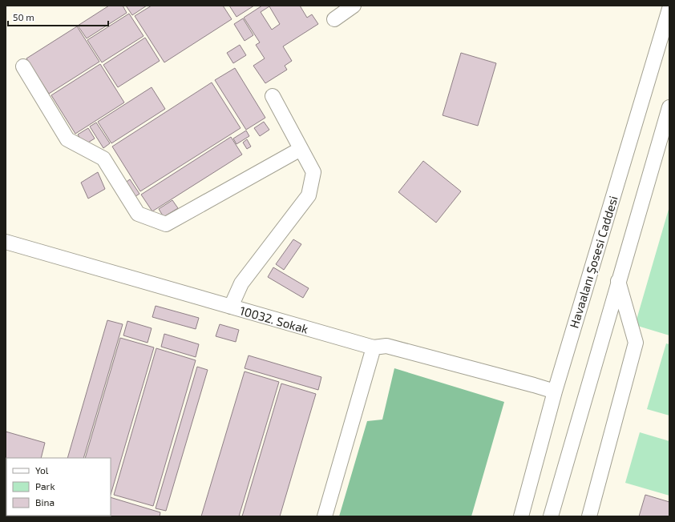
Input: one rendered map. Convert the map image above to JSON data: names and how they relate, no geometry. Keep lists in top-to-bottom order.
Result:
{
  "streets": {
    "street": ["Havaalanı Şosesi Caddesi", "10032. Sokak"]
  },
  "crossings": [
    ["Havaalanı Şosesi Caddesi", "10032. Sokak"]
  ],
  "legend": ["Yol", "Park", "Bina"],
  "scale_bar": "50 m"
}
